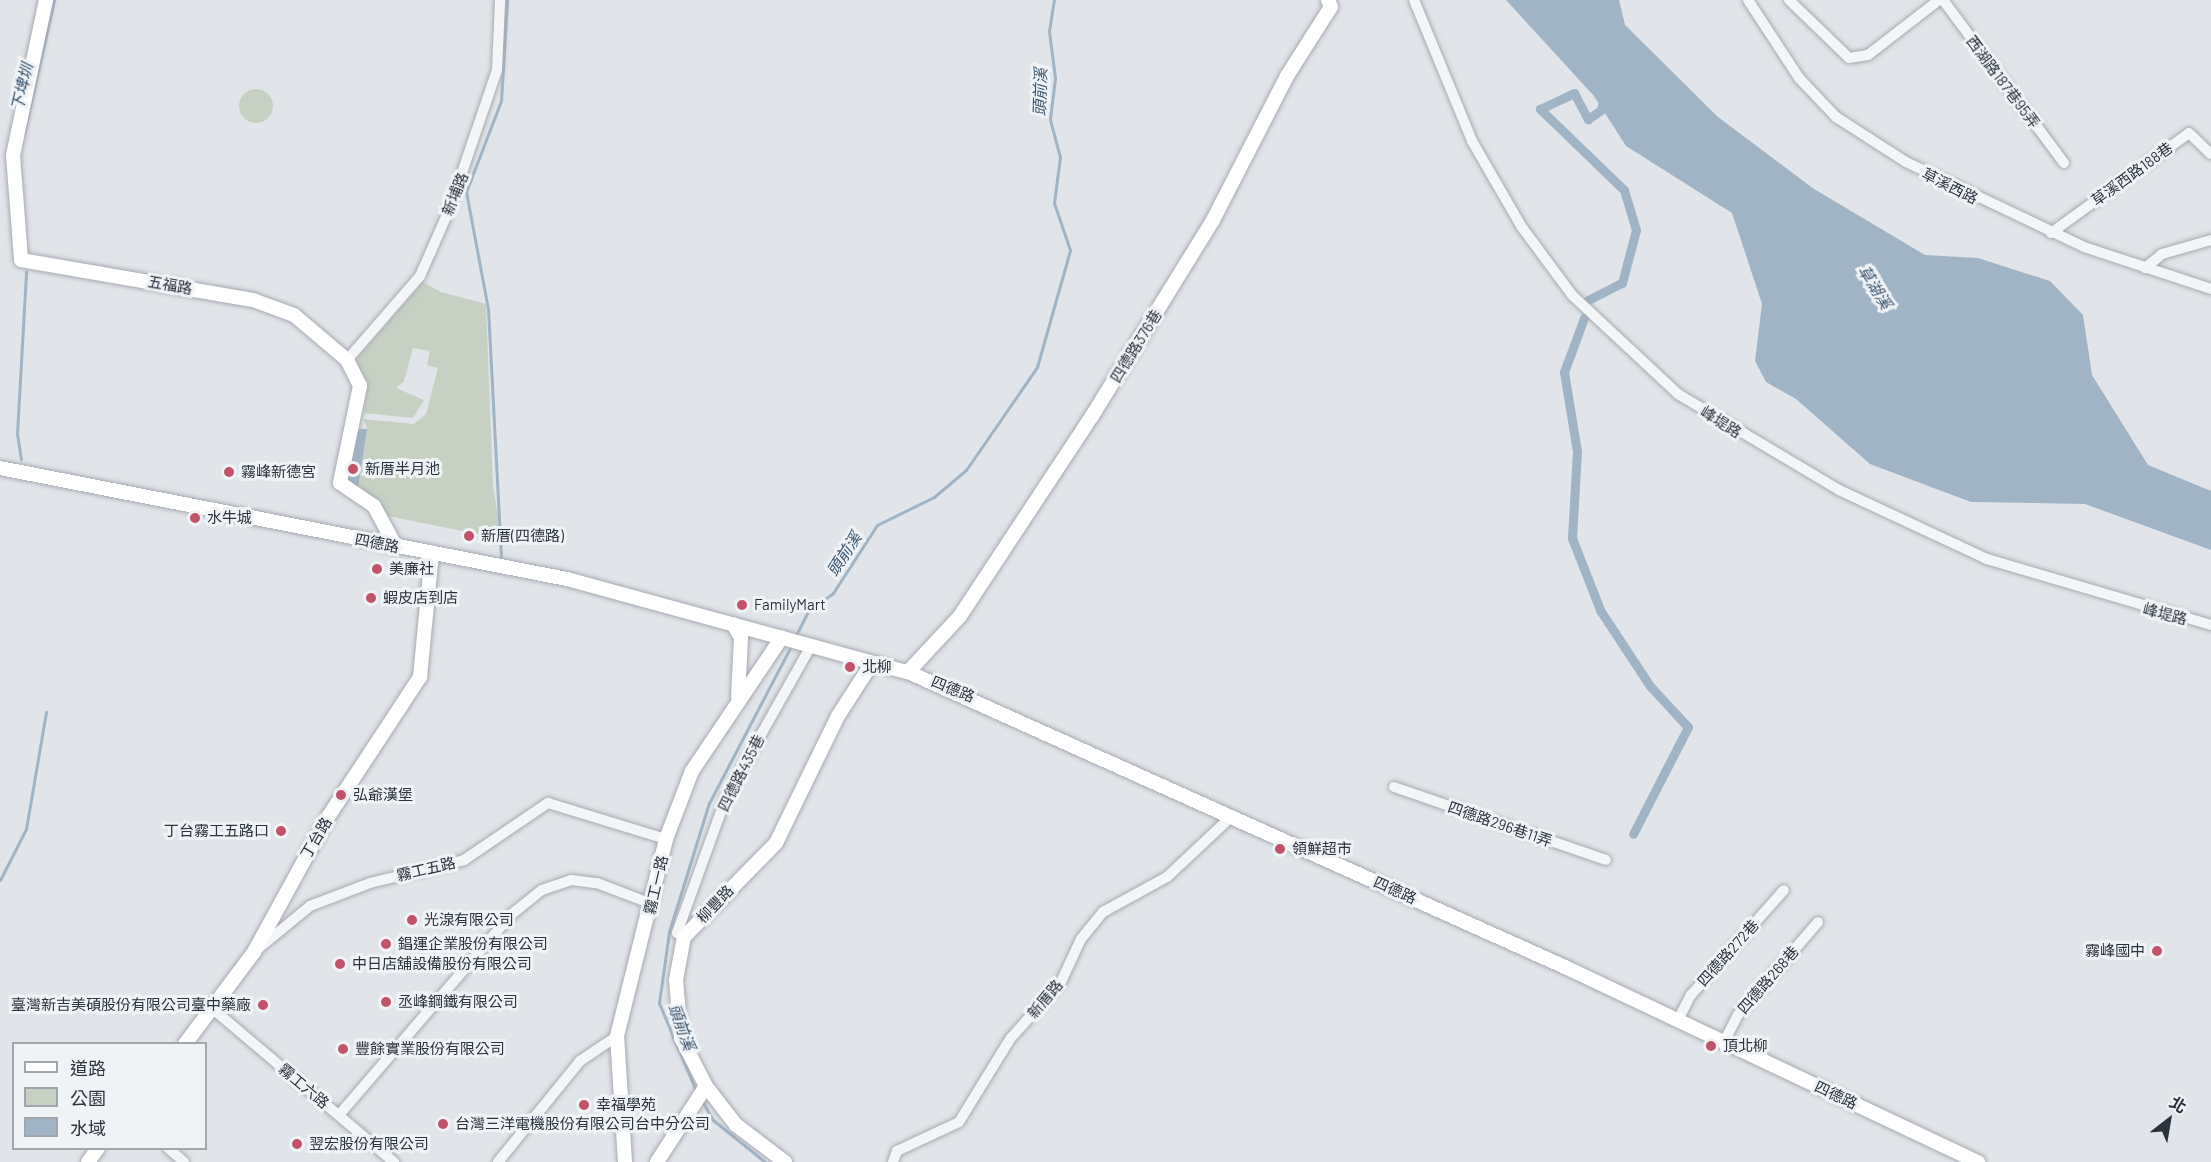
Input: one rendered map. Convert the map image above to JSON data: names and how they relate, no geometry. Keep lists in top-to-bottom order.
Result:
{
  "streets": {
    "street": [
      "西湖路187巷95弄",
      "草溪西路188巷",
      "草溪西路",
      "新埔路",
      "五福路",
      "四德路376巷",
      "峰堤路",
      "四德路",
      "四德路435巷",
      "四德路296巷11弄",
      "丁台路",
      "霧工五路",
      "霧工一路",
      "柳豐路",
      "四德路272巷",
      "四德路268巷",
      "新厝路",
      "霧工六路"
    ]
  },
  "crossings": [
    ["草溪西路188巷", "草溪西路"],
    ["新埔路", "五福路"],
    ["五福路", "四德路"],
    ["四德路376巷", "四德路"],
    ["四德路", "四德路435巷"],
    ["四德路", "丁台路"],
    ["四德路", "霧工一路"],
    ["四德路", "柳豐路"],
    ["四德路", "四德路272巷"],
    ["四德路", "四德路268巷"],
    ["四德路", "新厝路"],
    ["四德路435巷", "柳豐路"],
    ["丁台路", "霧工五路"],
    ["丁台路", "霧工六路"],
    ["霧工五路", "霧工一路"]
  ],
  "water": ["下埤圳", "頭前溪", "草湖溪"],
  "places": [
    "新厝半月池",
    "霧峰新德宮",
    "水牛城",
    "新厝(四德路)",
    "美廉社",
    "蝦皮店到店",
    "FamilyMart",
    "北柳",
    "弘爺漢堡",
    "丁台霧工五路口",
    "領鮮超市",
    "光湶有限公司",
    "錩運企業股份有限公司",
    "霧峰國中",
    "中日店舖設備股份有限公司",
    "丞峰鋼鐵有限公司",
    "臺灣新吉美碩股份有限公司臺中藥廠",
    "頂北柳",
    "豐餘實業股份有限公司",
    "幸福學苑",
    "台灣三洋電機股份有限公司台中分公司",
    "翌宏股份有限公司"
  ],
  "legend": ["道路", "公園", "水域"],
  "north": "top right"
}
